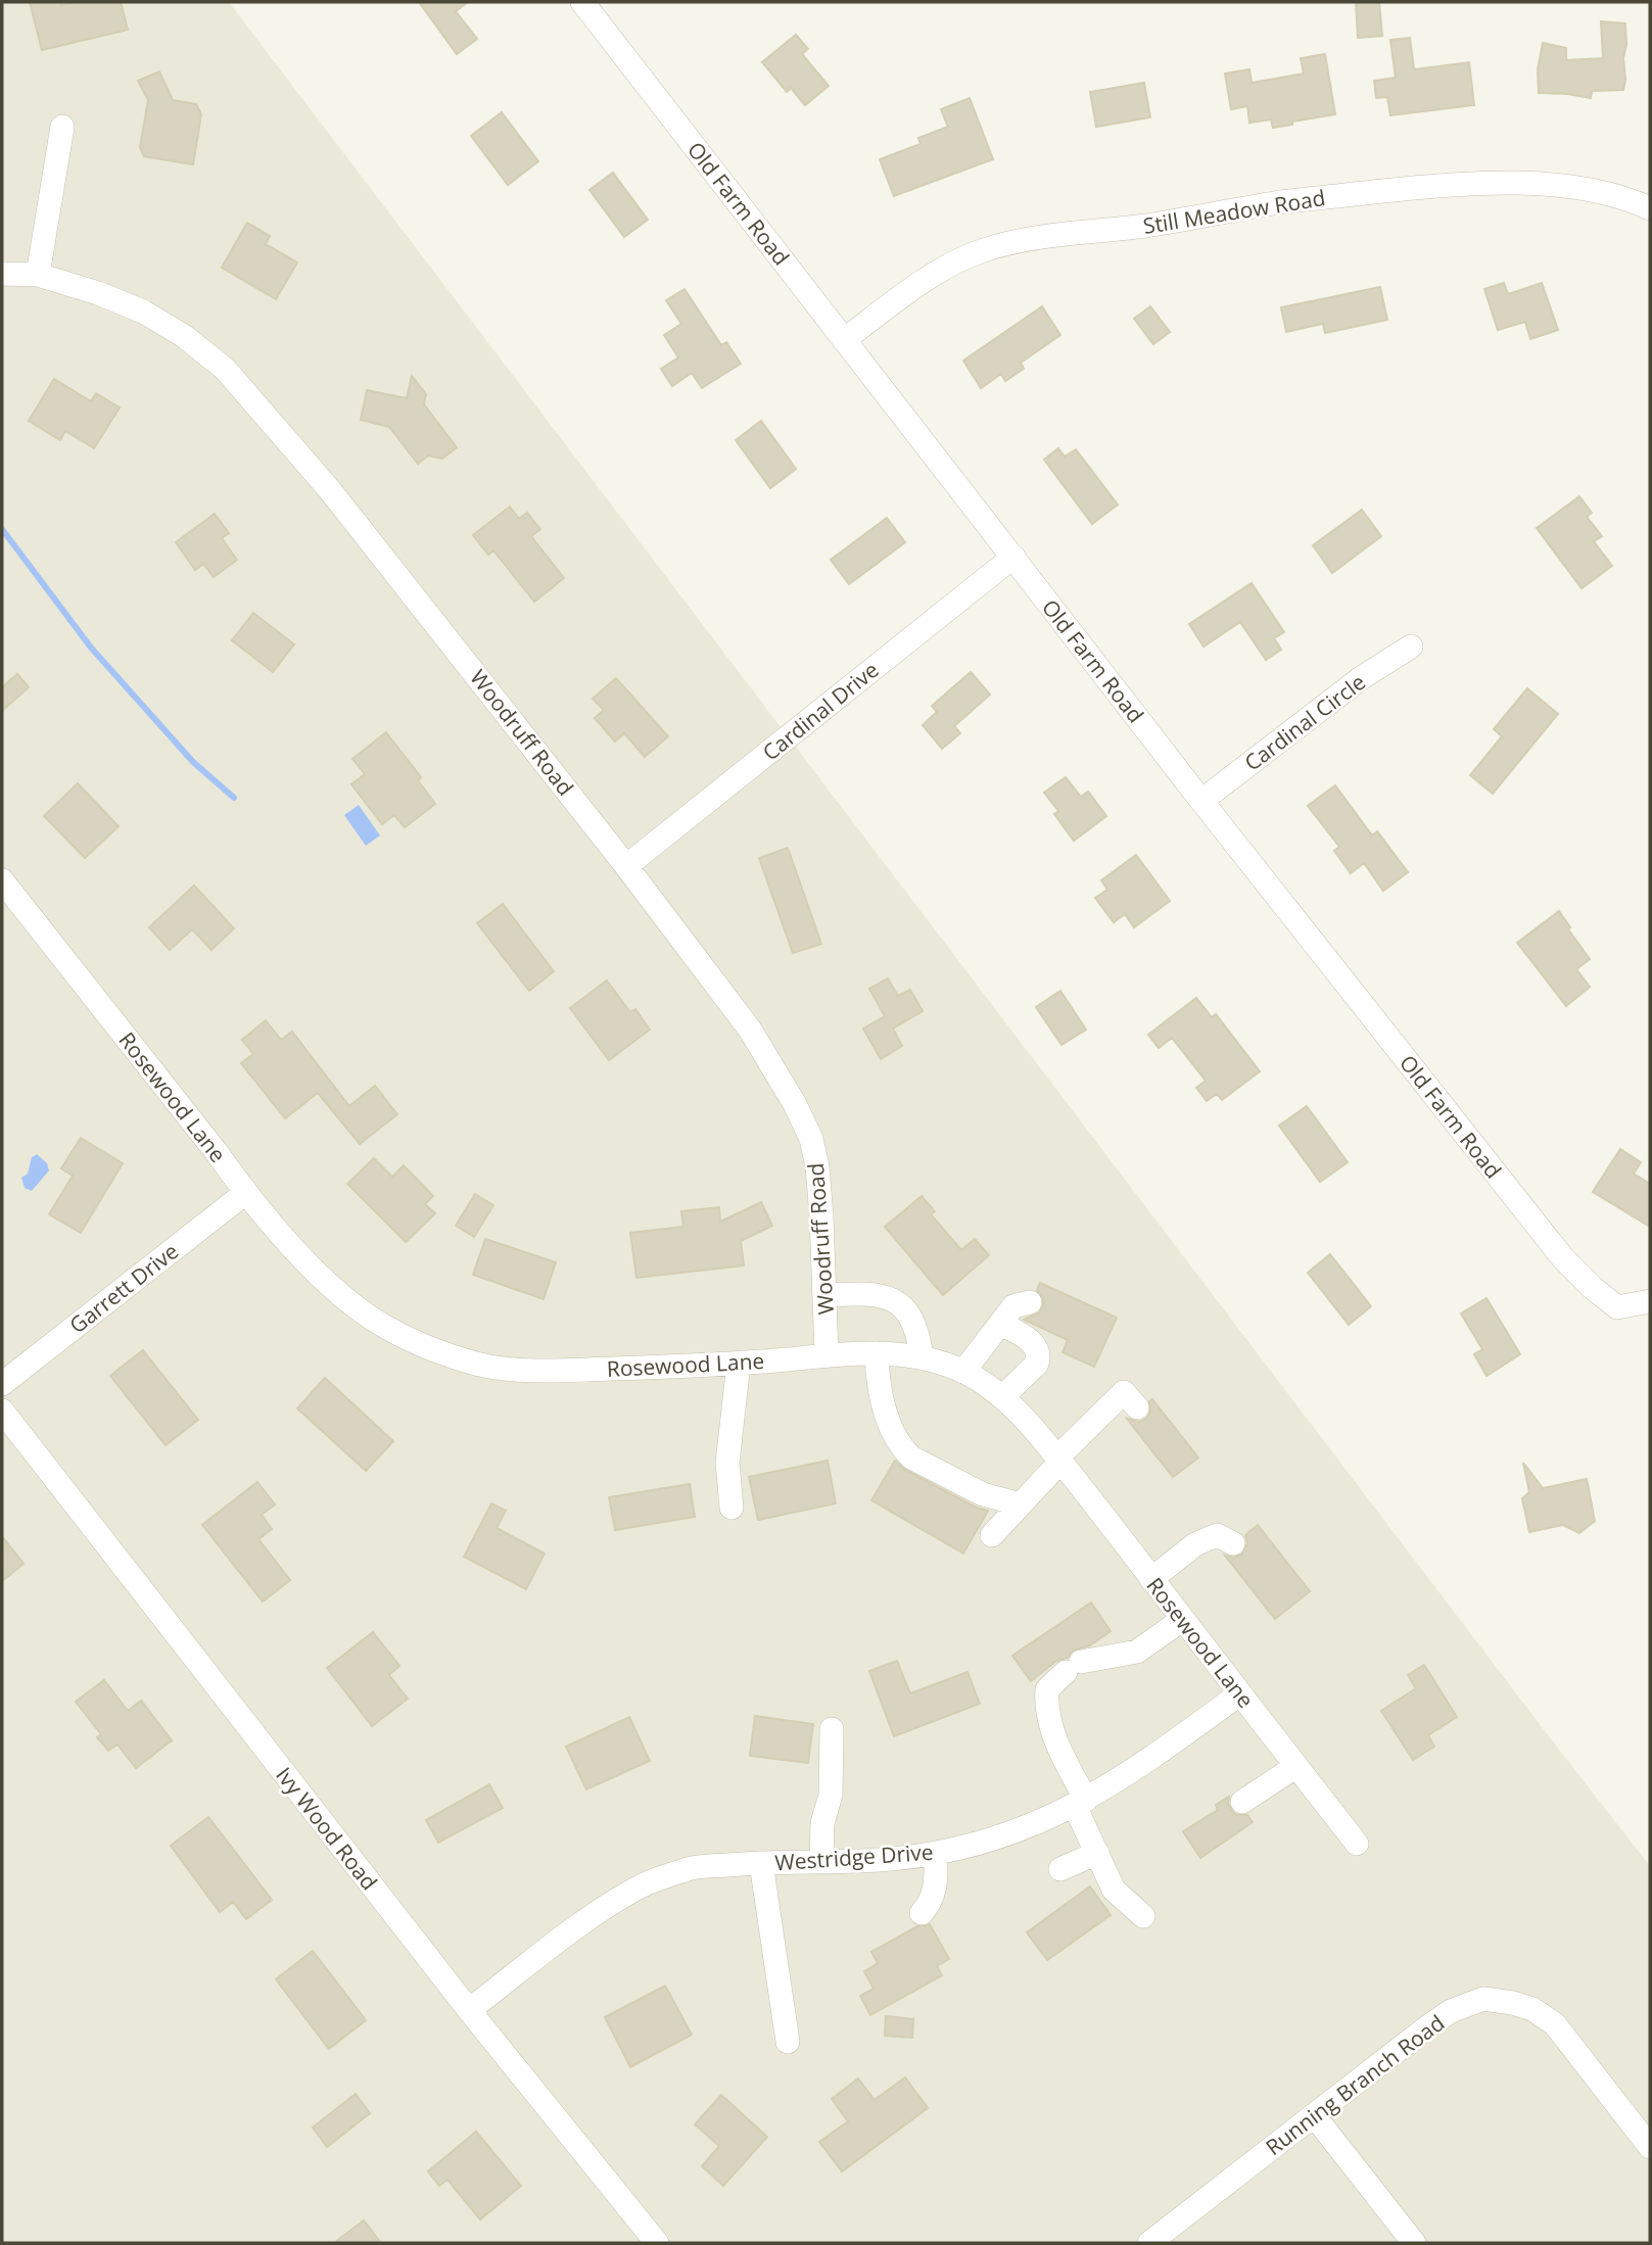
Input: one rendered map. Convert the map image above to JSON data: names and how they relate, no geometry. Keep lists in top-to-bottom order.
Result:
{
  "streets": {
    "street": [
      "Old Farm Road",
      "Still Meadow Road",
      "Cardinal Drive",
      "Cardinal Circle",
      "Woodruff Road",
      "Rosewood Lane",
      "Garrett Drive",
      "Ivy Wood Road",
      "Westridge Drive",
      "Running Branch Road"
    ]
  },
  "crossings": [
    ["Old Farm Road", "Still Meadow Road"],
    ["Old Farm Road", "Cardinal Drive"],
    ["Old Farm Road", "Cardinal Circle"],
    ["Cardinal Drive", "Woodruff Road"],
    ["Woodruff Road", "Rosewood Lane"],
    ["Rosewood Lane", "Garrett Drive"],
    ["Rosewood Lane", "Westridge Drive"],
    ["Ivy Wood Road", "Westridge Drive"]
  ]
}
